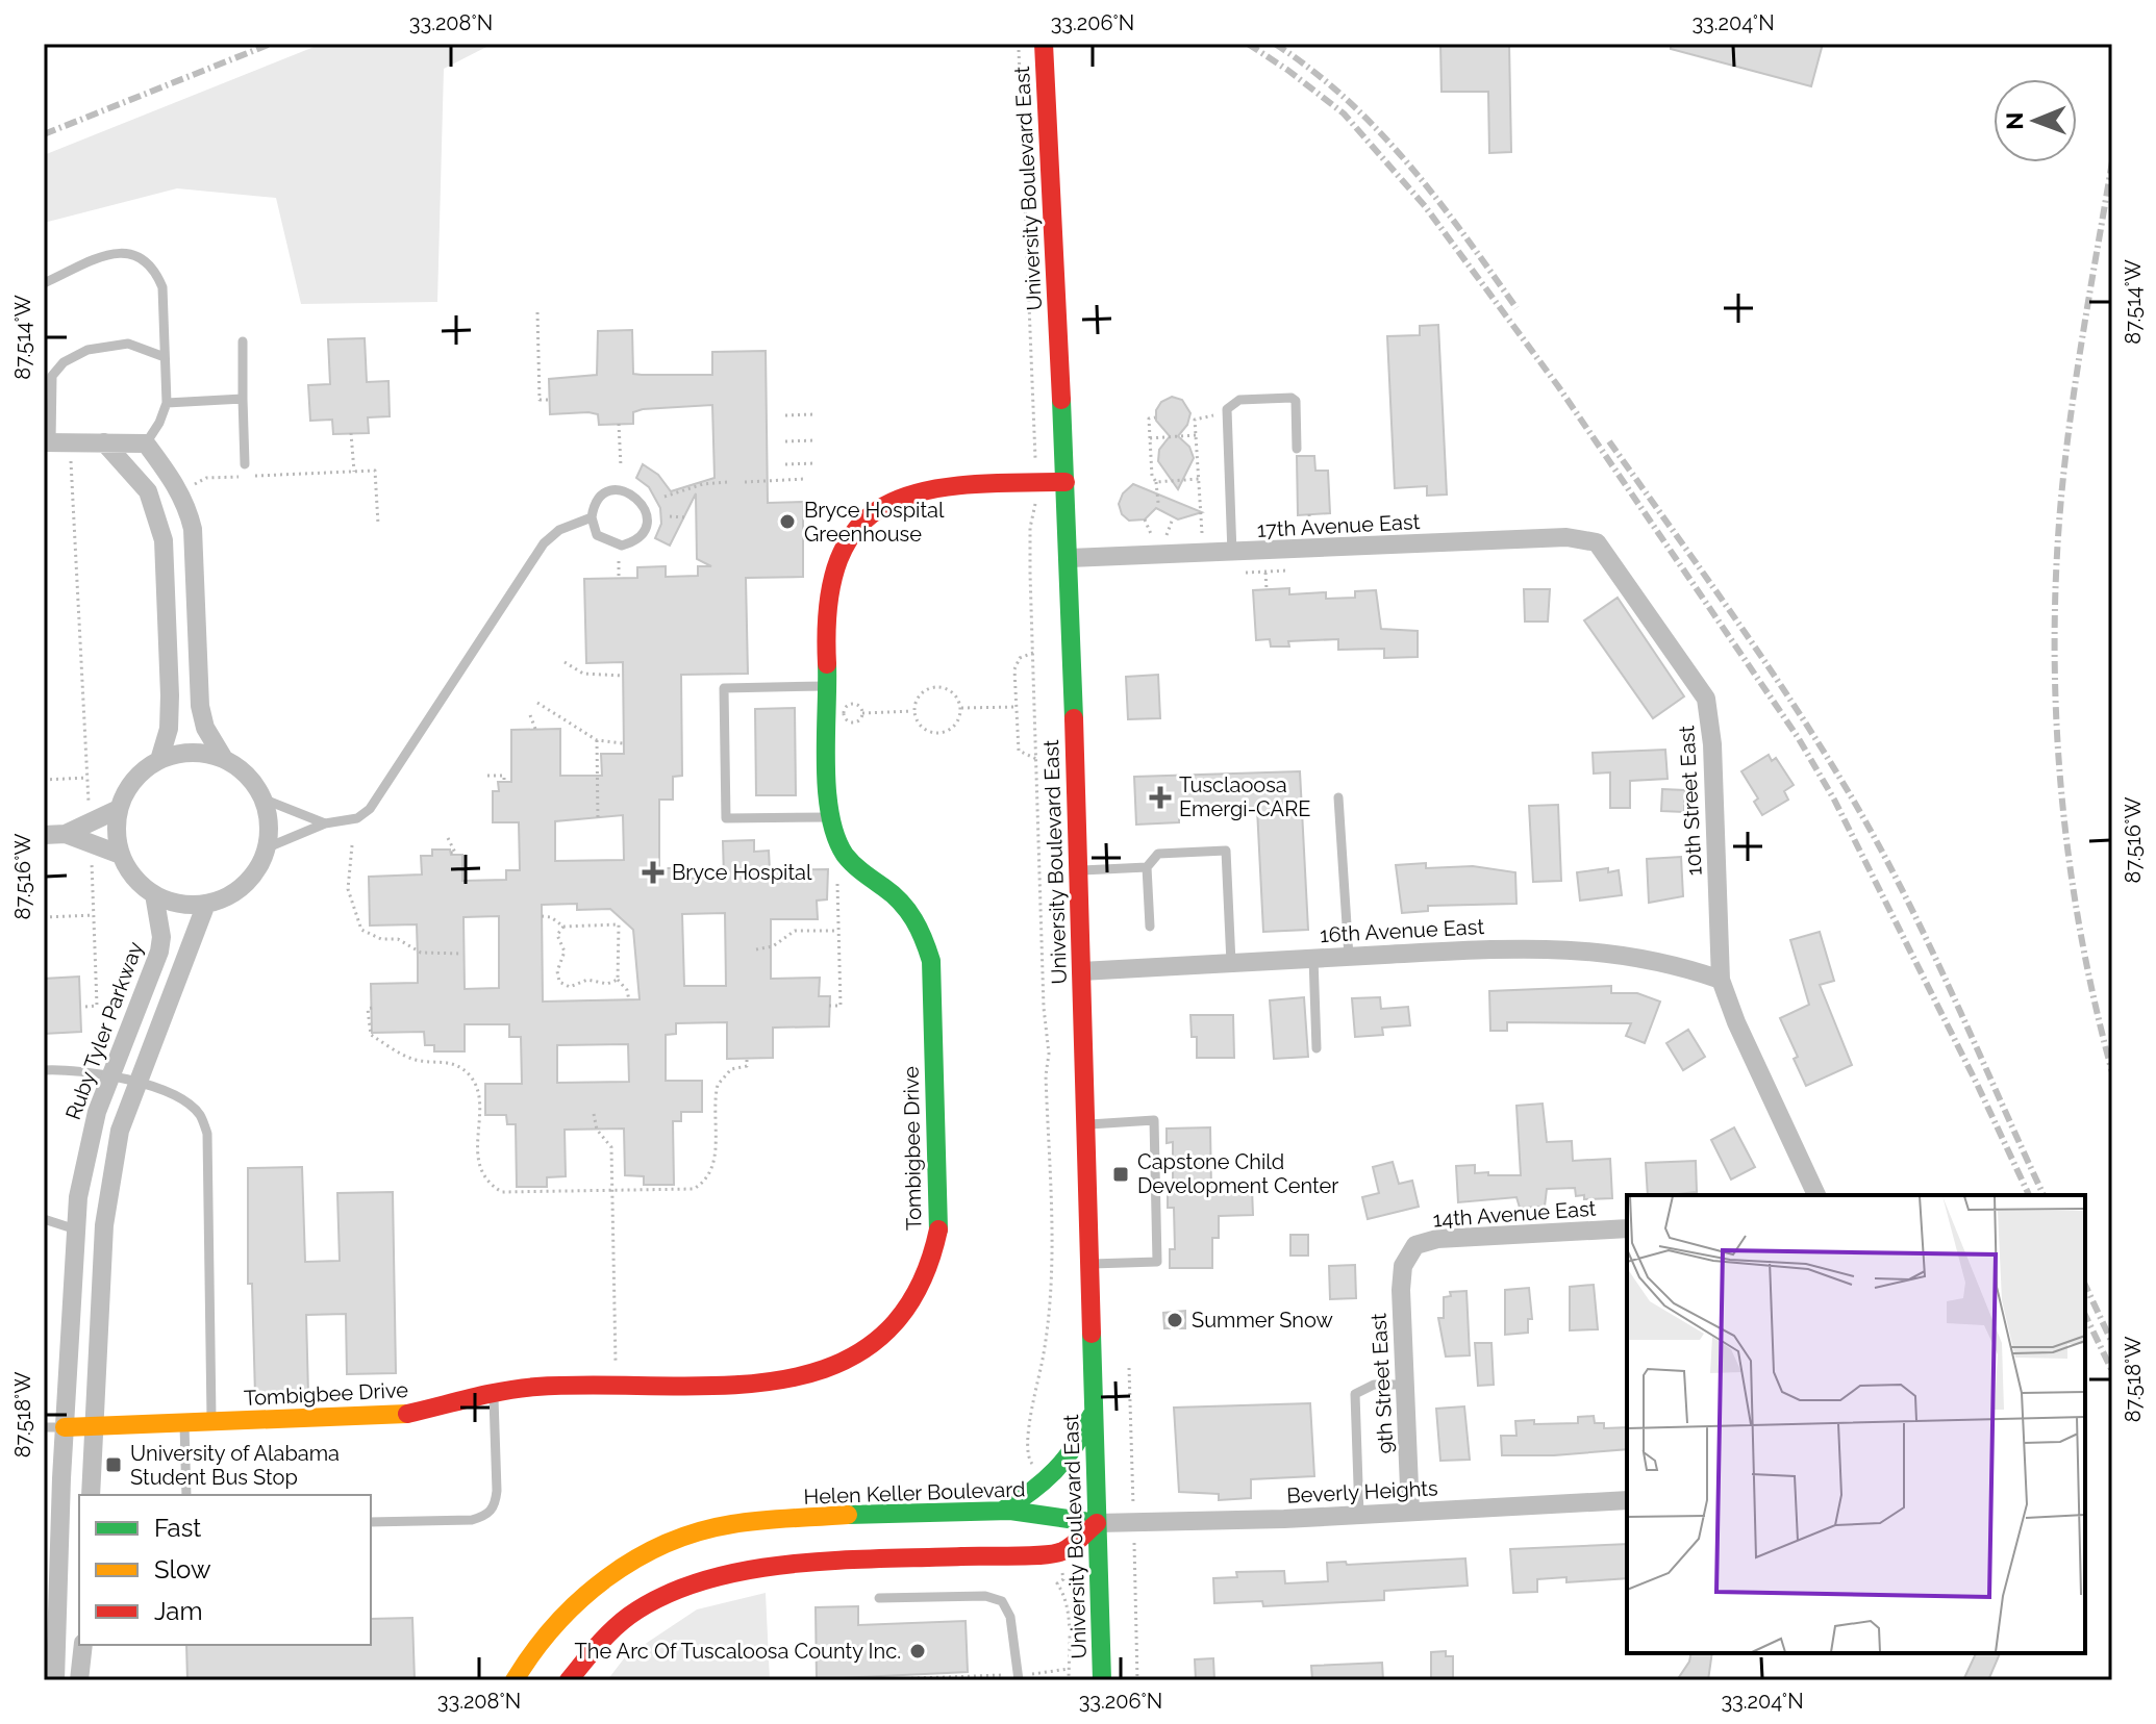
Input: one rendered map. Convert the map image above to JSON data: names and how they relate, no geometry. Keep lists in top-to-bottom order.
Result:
{
  "streets": {
    "street": [
      "University Boulevard East",
      "17th Avenue East",
      "10th Street East",
      "16th Avenue East",
      "Ruby Tyler Parkway",
      "Tombigbee Drive",
      "14th Avenue East",
      "9th Street East",
      "Beverly Heights",
      "Helen Keller Boulevard"
    ]
  },
  "crossings": [
    ["University Boulevard East", "17th Avenue East"],
    ["University Boulevard East", "16th Avenue East"],
    ["University Boulevard East", "Tombigbee Drive"],
    ["University Boulevard East", "Beverly Heights"],
    ["University Boulevard East", "Helen Keller Boulevard"],
    ["17th Avenue East", "10th Street East"],
    ["10th Street East", "16th Avenue East"],
    ["Ruby Tyler Parkway", "Tombigbee Drive"],
    ["14th Avenue East", "9th Street East"],
    ["9th Street East", "Beverly Heights"],
    ["Beverly Heights", "Helen Keller Boulevard"]
  ],
  "places": {
    "other": ["Bryce Hospital Greenhouse", "Summer Snow", "The Arc Of Tuscaloosa County Inc."],
    "health": ["Tusclaoosa Emergi-CARE", "Bryce Hospital"],
    "transit": ["Capstone Child Development Center", "University of Alabama Student Bus Stop"]
  },
  "legend": ["Fast", "Slow", "Jam"],
  "north": "left",
  "coordinates": [
    "33.208°N",
    "33.206°N",
    "33.204°N",
    "87.514°W",
    "87.516°W",
    "87.518°W"
  ]
}
